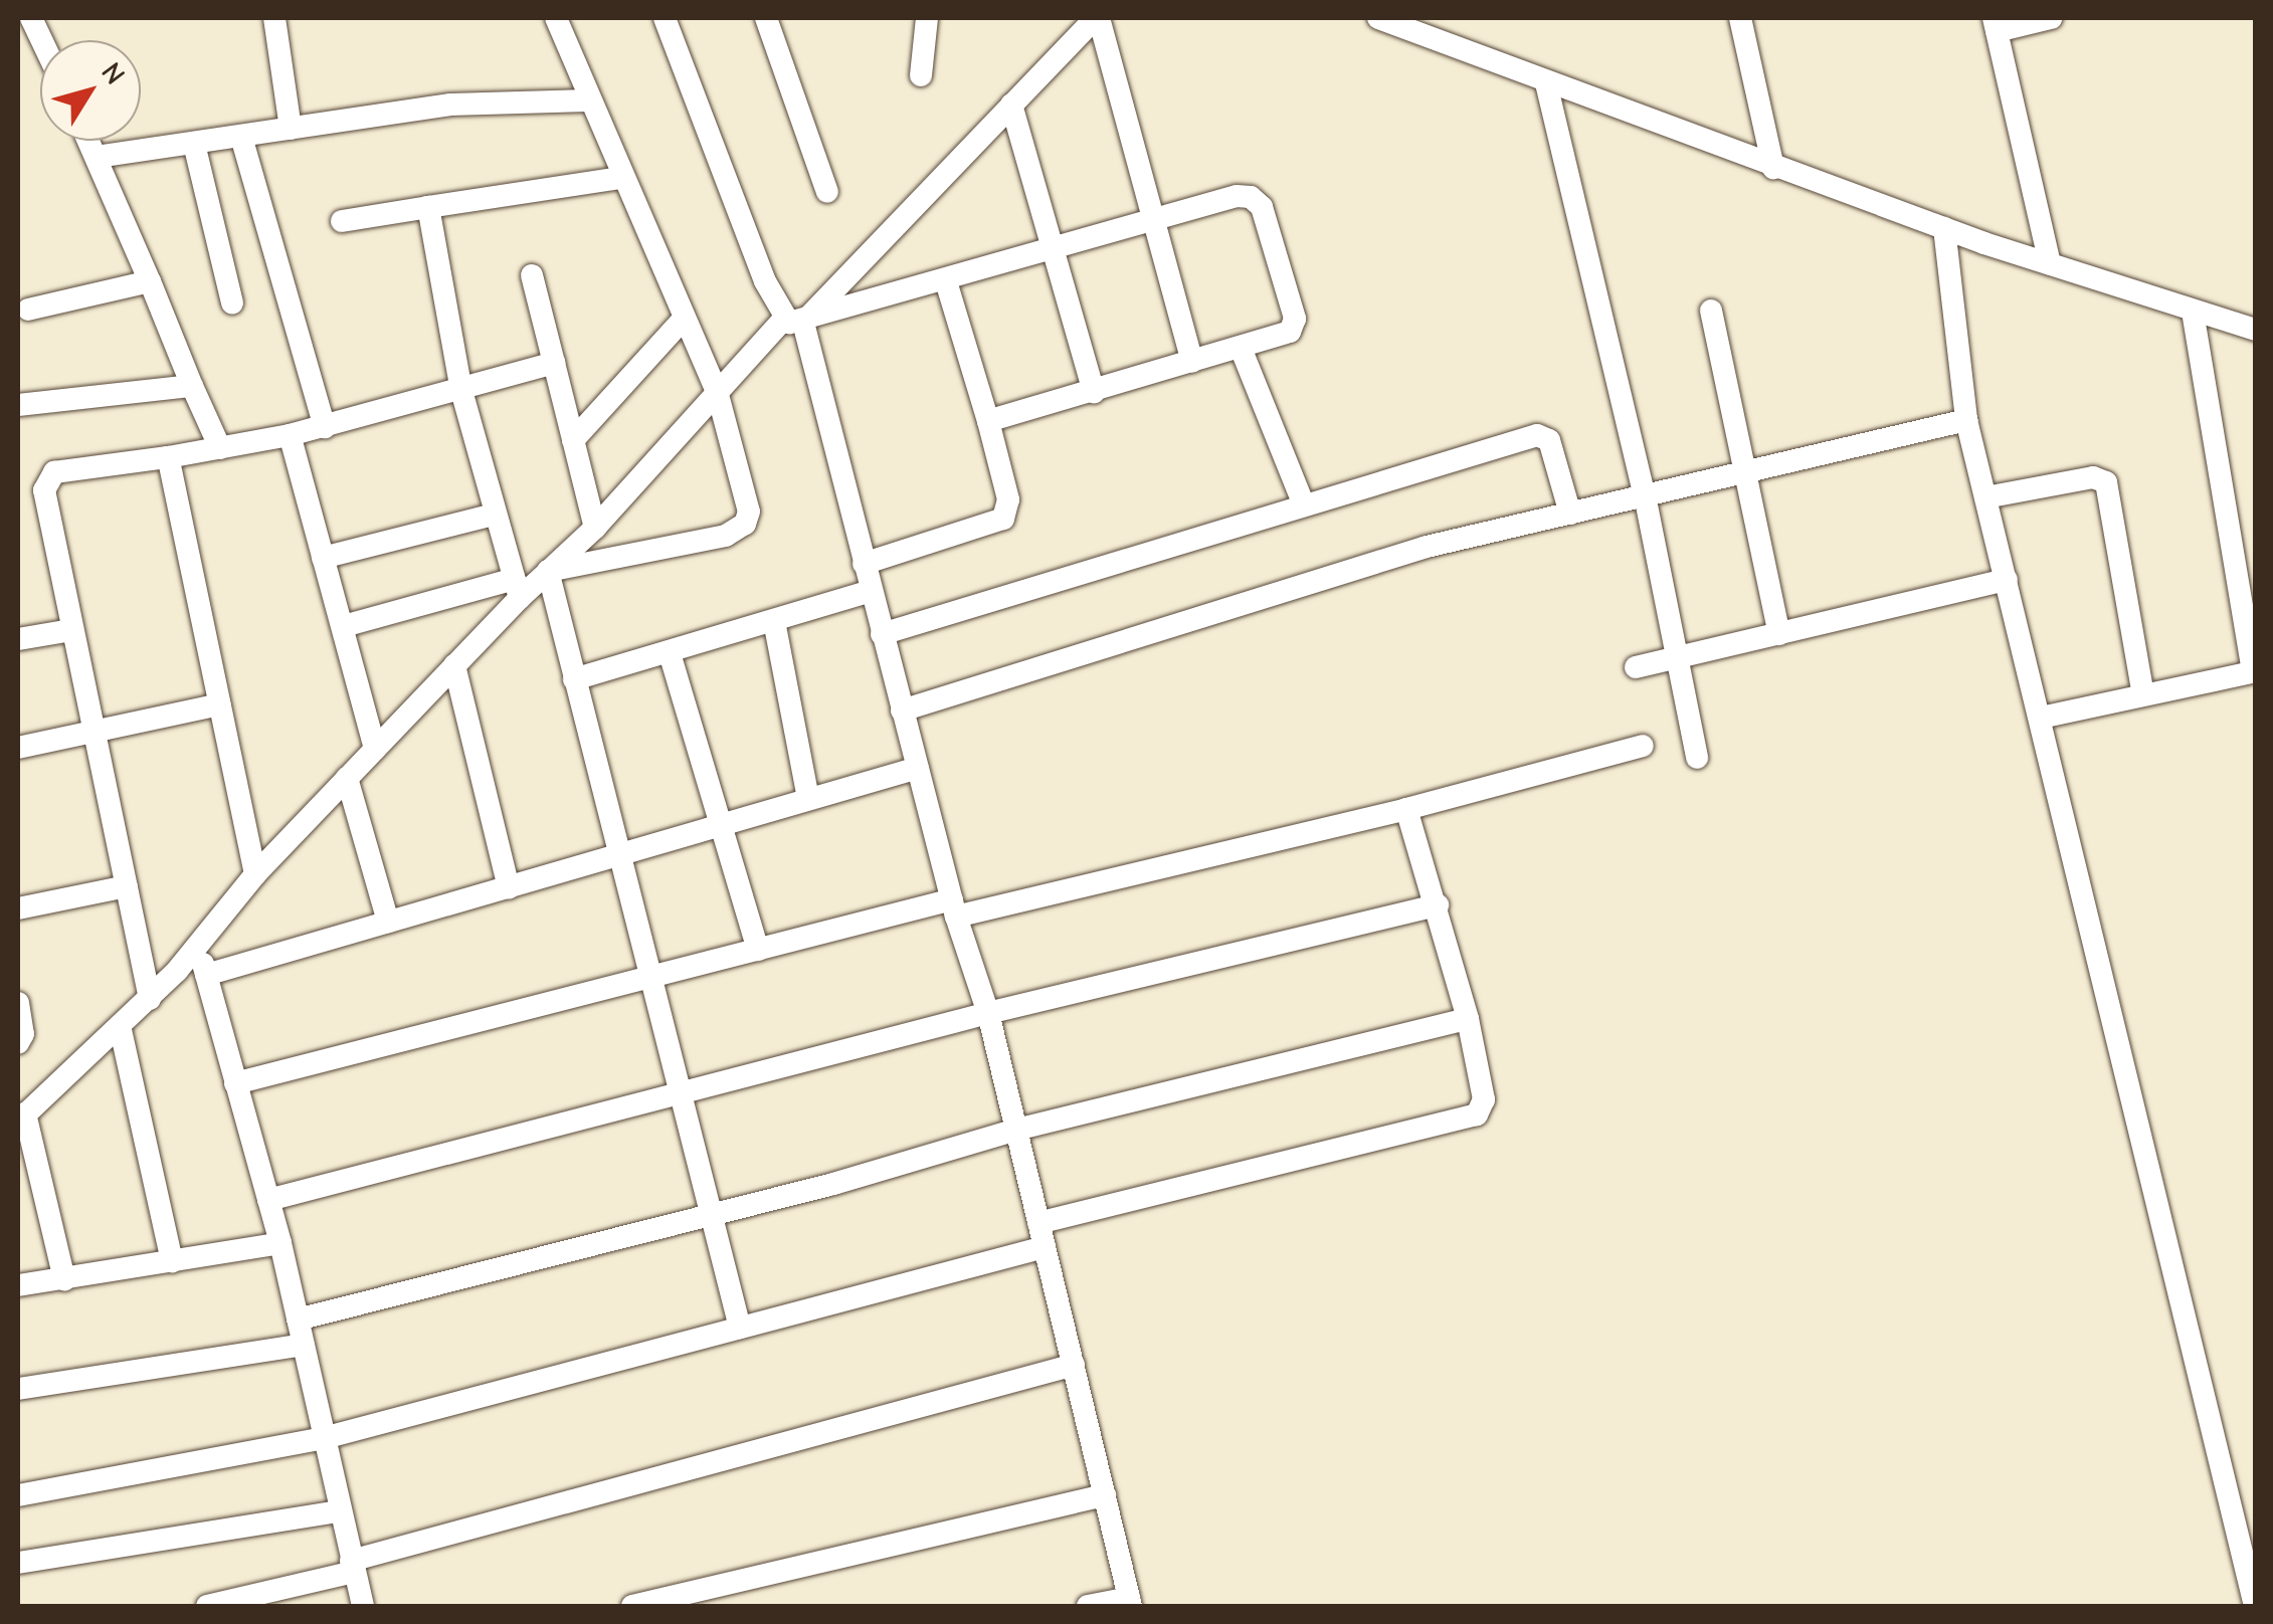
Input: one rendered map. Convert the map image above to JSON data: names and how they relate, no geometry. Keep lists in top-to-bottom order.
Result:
{
  "north": "top right"
}
